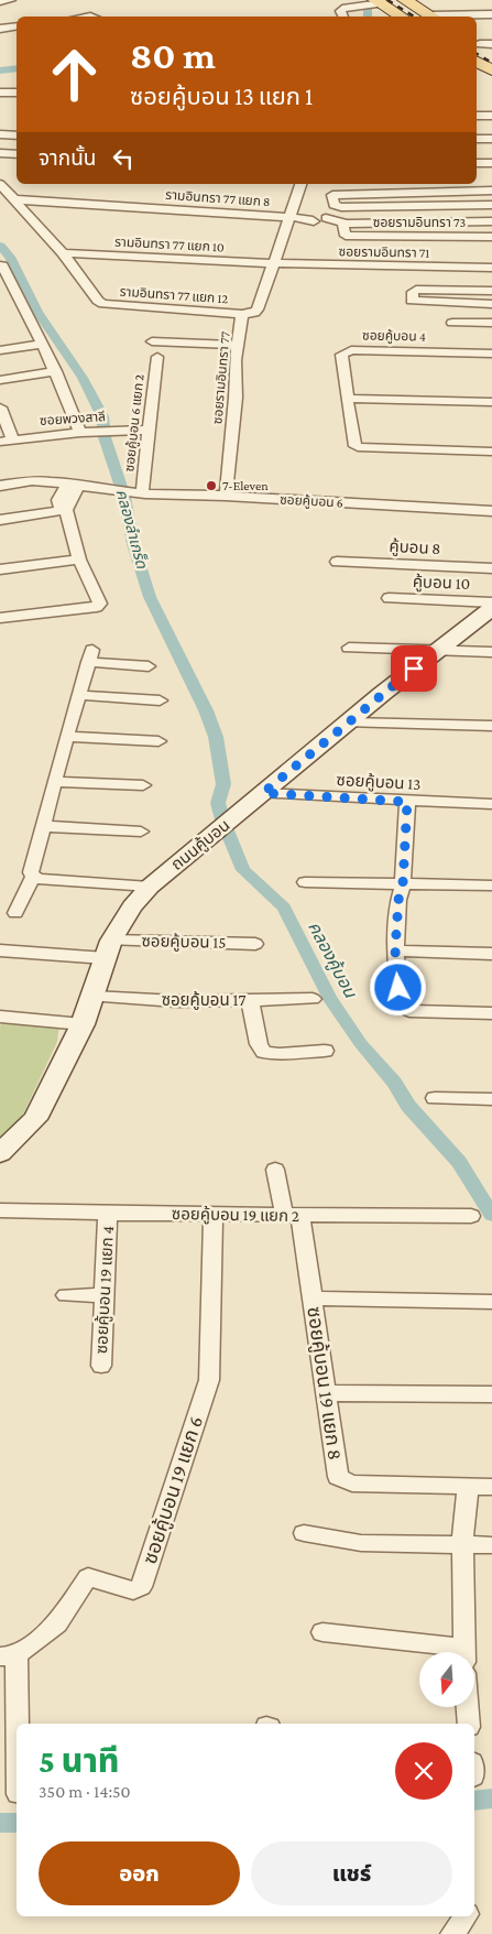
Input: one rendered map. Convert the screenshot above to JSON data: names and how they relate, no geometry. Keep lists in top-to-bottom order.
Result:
{
  "streets": {
    "main road": ["ถนนคู้บอน"],
    "street": [
      "รามอินทรา 77 แยก 8",
      "ซอยรามอินทรา 73",
      "รามอินทรา 77 แยก 10",
      "ซอยรามอินทรา 71",
      "รามอินทรา 77 แยก 12",
      "ซอยคู้บอน 4",
      "ซอยรามอินทรา 77",
      "ซอยพวงสาลี",
      "ซอยคู้บอน 6 แยก 2",
      "ซอยคู้บอน 6",
      "คู้บอน 8",
      "คู้บอน 10",
      "ซอยคู้บอน 13",
      "ซอยคู้บอน 15",
      "ซอยคู้บอน 17",
      "ซอยคู้บอน 19 แยก 2",
      "ซอยคู้บอน 19 แยก 4",
      "ซอยคู้บอน 19 แยก 8",
      "ซอยคู้บอน 19 แยก 6"
    ]
  },
  "crossings": [
    ["รามอินทรา 77 แยก 8", "ซอยรามอินทรา 77"],
    ["รามอินทรา 77 แยก 10", "ซอยรามอินทรา 71"],
    ["รามอินทรา 77 แยก 10", "รามอินทรา 77 แยก 12"],
    ["รามอินทรา 77 แยก 10", "ซอยรามอินทรา 77"],
    ["ซอยรามอินทรา 71", "ซอยรามอินทรา 77"],
    ["รามอินทรา 77 แยก 12", "ซอยรามอินทรา 77"],
    ["ซอยรามอินทรา 77", "ซอยคู้บอน 6"],
    ["ซอยพวงสาลี", "ซอยคู้บอน 6 แยก 2"],
    ["ซอยคู้บอน 6 แยก 2", "ซอยคู้บอน 6"],
    ["ซอยคู้บอน 13", "ถนนคู้บอน"],
    ["ถนนคู้บอน", "ซอยคู้บอน 15"],
    ["ถนนคู้บอน", "ซอยคู้บอน 17"],
    ["ซอยคู้บอน 19 แยก 2", "ซอยคู้บอน 19 แยก 4"],
    ["ซอยคู้บอน 19 แยก 2", "ซอยคู้บอน 19 แยก 8"],
    ["ซอยคู้บอน 19 แยก 2", "ซอยคู้บอน 19 แยก 6"]
  ],
  "water": ["คลองลำเกร็ด", "คลองคู้บอน"],
  "places": ["7-Eleven"],
  "north": "bottom",
  "page": {
    "turn": ["80 m", "ซอยคู้บอน 13 แยก 1"],
    "then": "จากนั้น",
    "heading": ["5 นาที", "350 m · 14:50"],
    "buttons": ["ออก", "แชร์"]
  }
}
